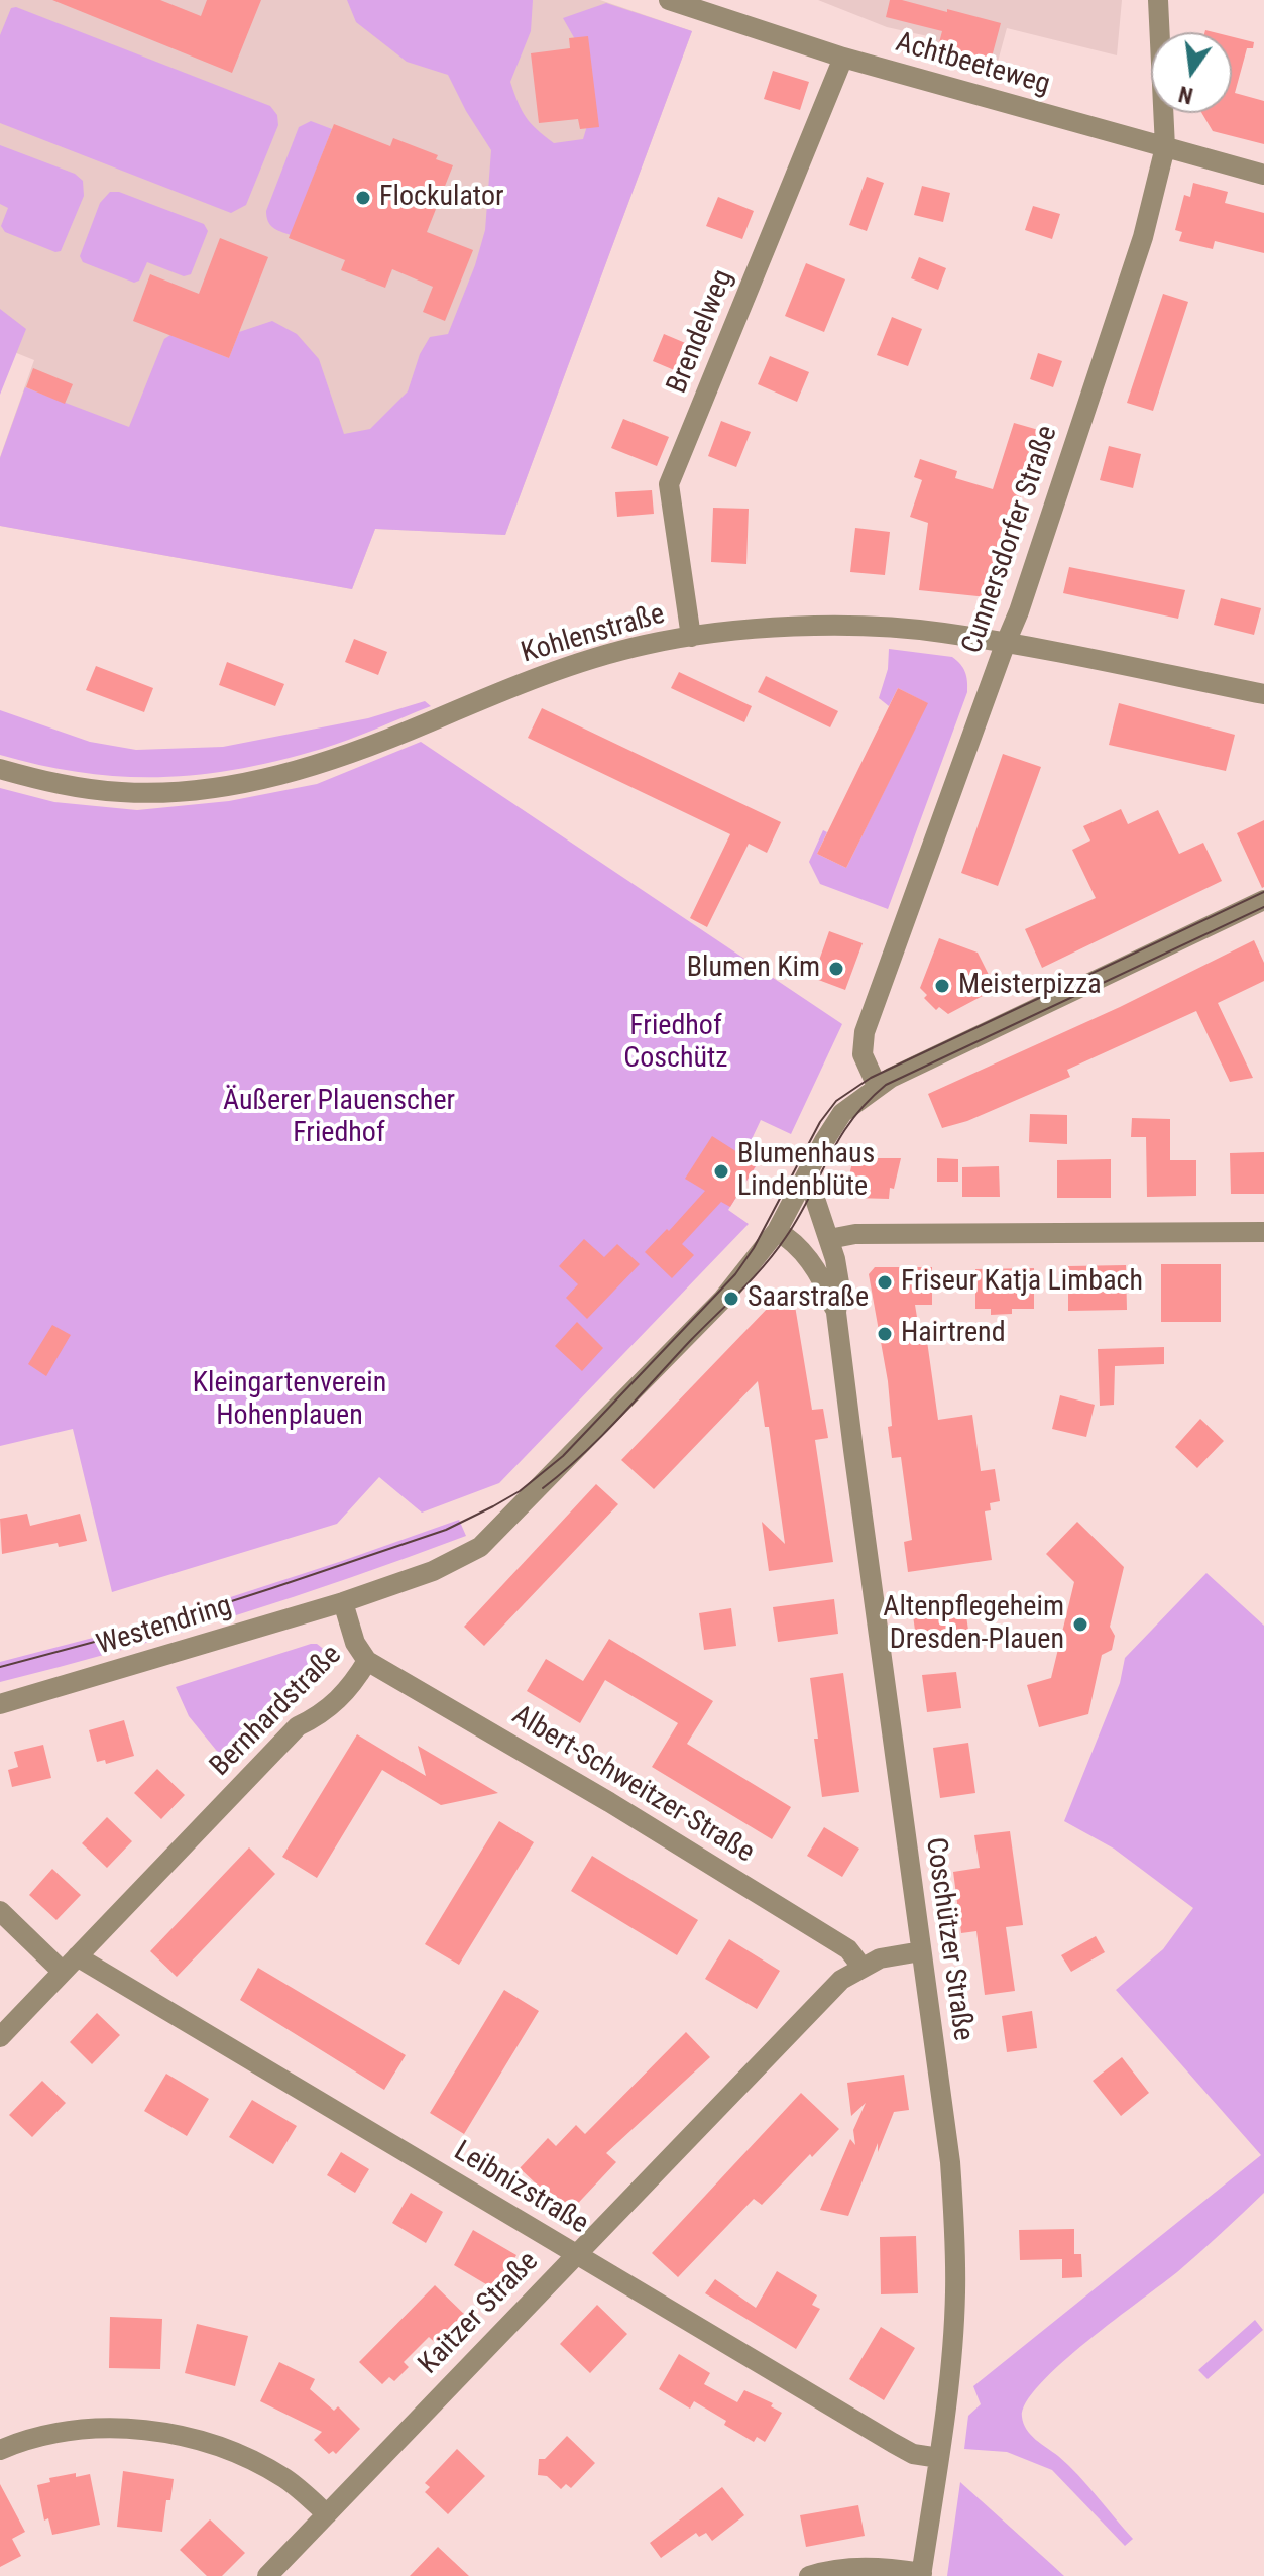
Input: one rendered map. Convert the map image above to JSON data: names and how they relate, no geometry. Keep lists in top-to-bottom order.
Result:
{
  "streets": {
    "street": [
      "Achtbeeteweg",
      "Brendelweg",
      "Cunnersdorfer Straße",
      "Kohlenstraße",
      "Westendring",
      "Bernhardstraße",
      "Albert-Schweitzer-Straße",
      "Coschützer Straße",
      "Leibnizstraße",
      "Kaitzer Straße"
    ]
  },
  "crossings": [
    ["Achtbeeteweg", "Brendelweg"],
    ["Achtbeeteweg", "Cunnersdorfer Straße"],
    ["Brendelweg", "Kohlenstraße"],
    ["Cunnersdorfer Straße", "Kohlenstraße"],
    ["Cunnersdorfer Straße", "Bernhardstraße"],
    ["Westendring", "Bernhardstraße"],
    ["Bernhardstraße", "Albert-Schweitzer-Straße"],
    ["Bernhardstraße", "Coschützer Straße"],
    ["Bernhardstraße", "Leibnizstraße"],
    ["Albert-Schweitzer-Straße", "Kaitzer Straße"],
    ["Coschützer Straße", "Leibnizstraße"],
    ["Coschützer Straße", "Kaitzer Straße"],
    ["Leibnizstraße", "Kaitzer Straße"]
  ],
  "parks": ["Friedhof Coschütz", "Äußerer Plauenscher Friedhof", "Kleingartenverein Hohenplauen"],
  "places": [
    "Flockulator",
    "Blumen Kim",
    "Meisterpizza",
    "Blumenhaus Lindenblüte",
    "Friseur Katja Limbach",
    "Saarstraße",
    "Hairtrend",
    "Altenpflegeheim Dresden-Plauen"
  ],
  "north": "bottom"
}
